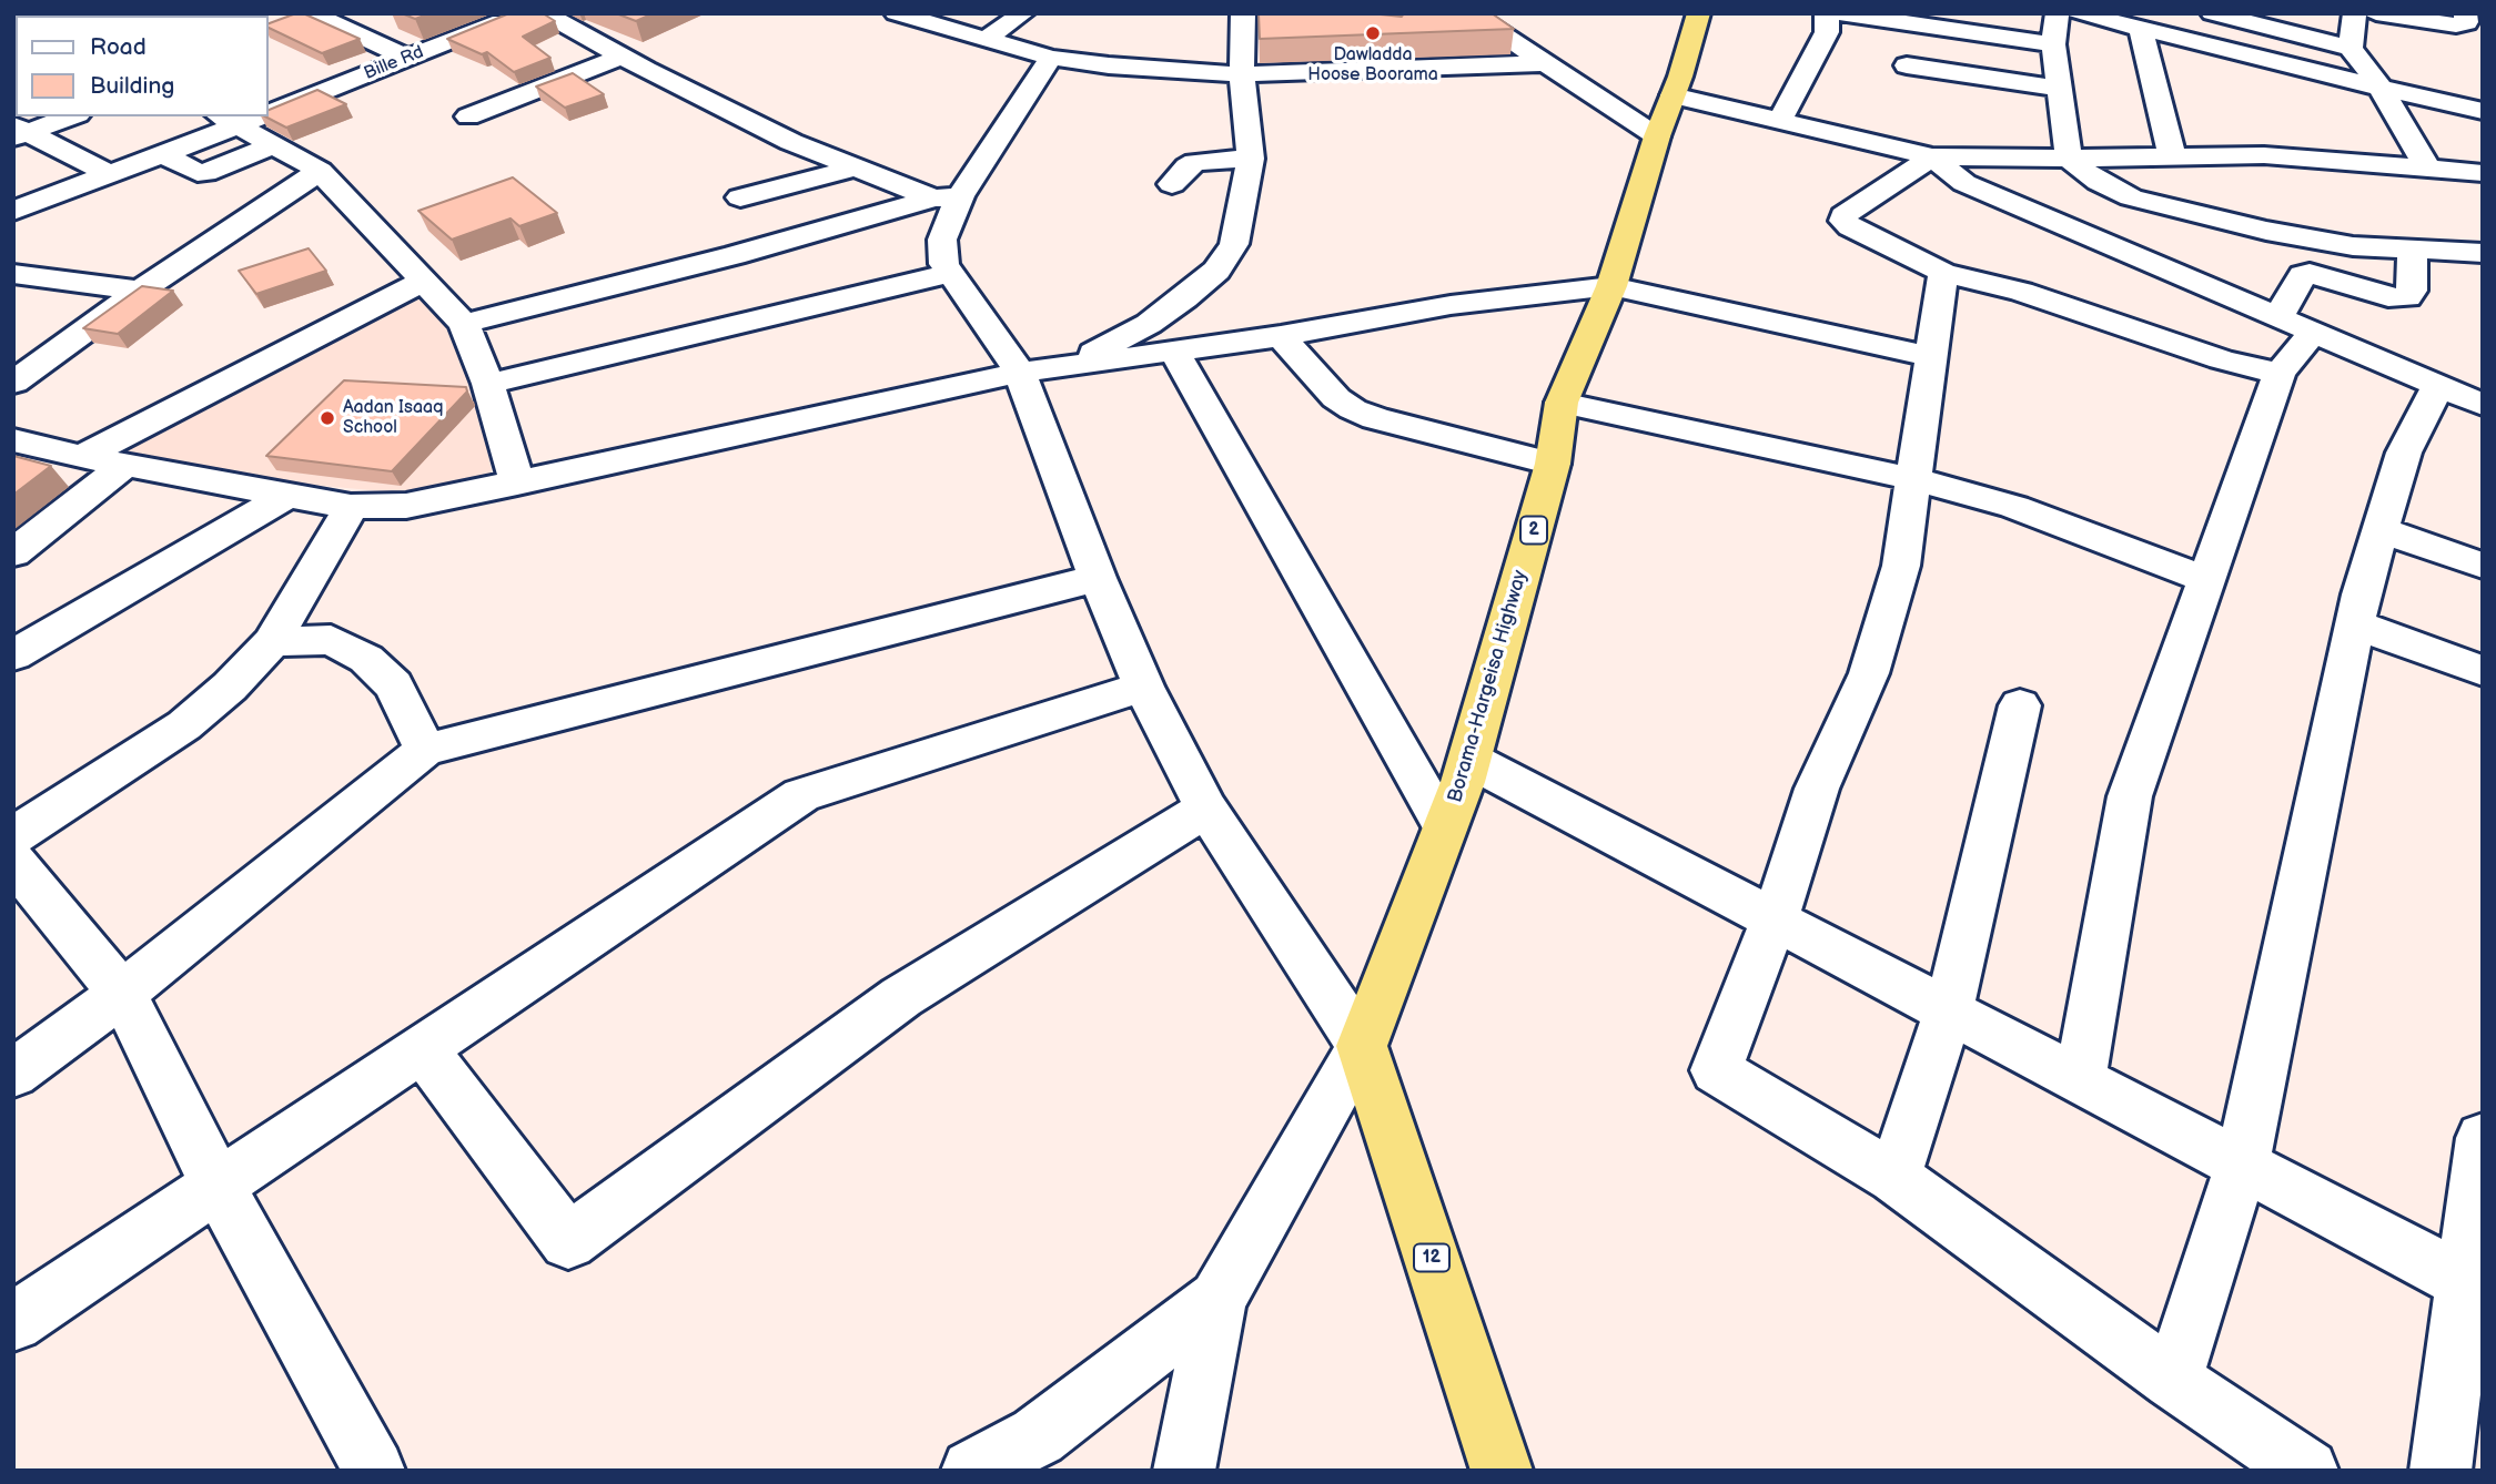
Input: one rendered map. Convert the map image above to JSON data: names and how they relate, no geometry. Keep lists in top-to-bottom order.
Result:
{
  "streets": {
    "highway": ["2", "Borama-Hargeisa Highway", "12"],
    "street": ["Bille Rd"]
  },
  "crossings": [
    ["Borama-Hargeisa Highway", "12"]
  ],
  "places": ["Dawladda Hoose Boorama", "Aadan Isaaq School"],
  "legend": ["Road", "Building"]
}
